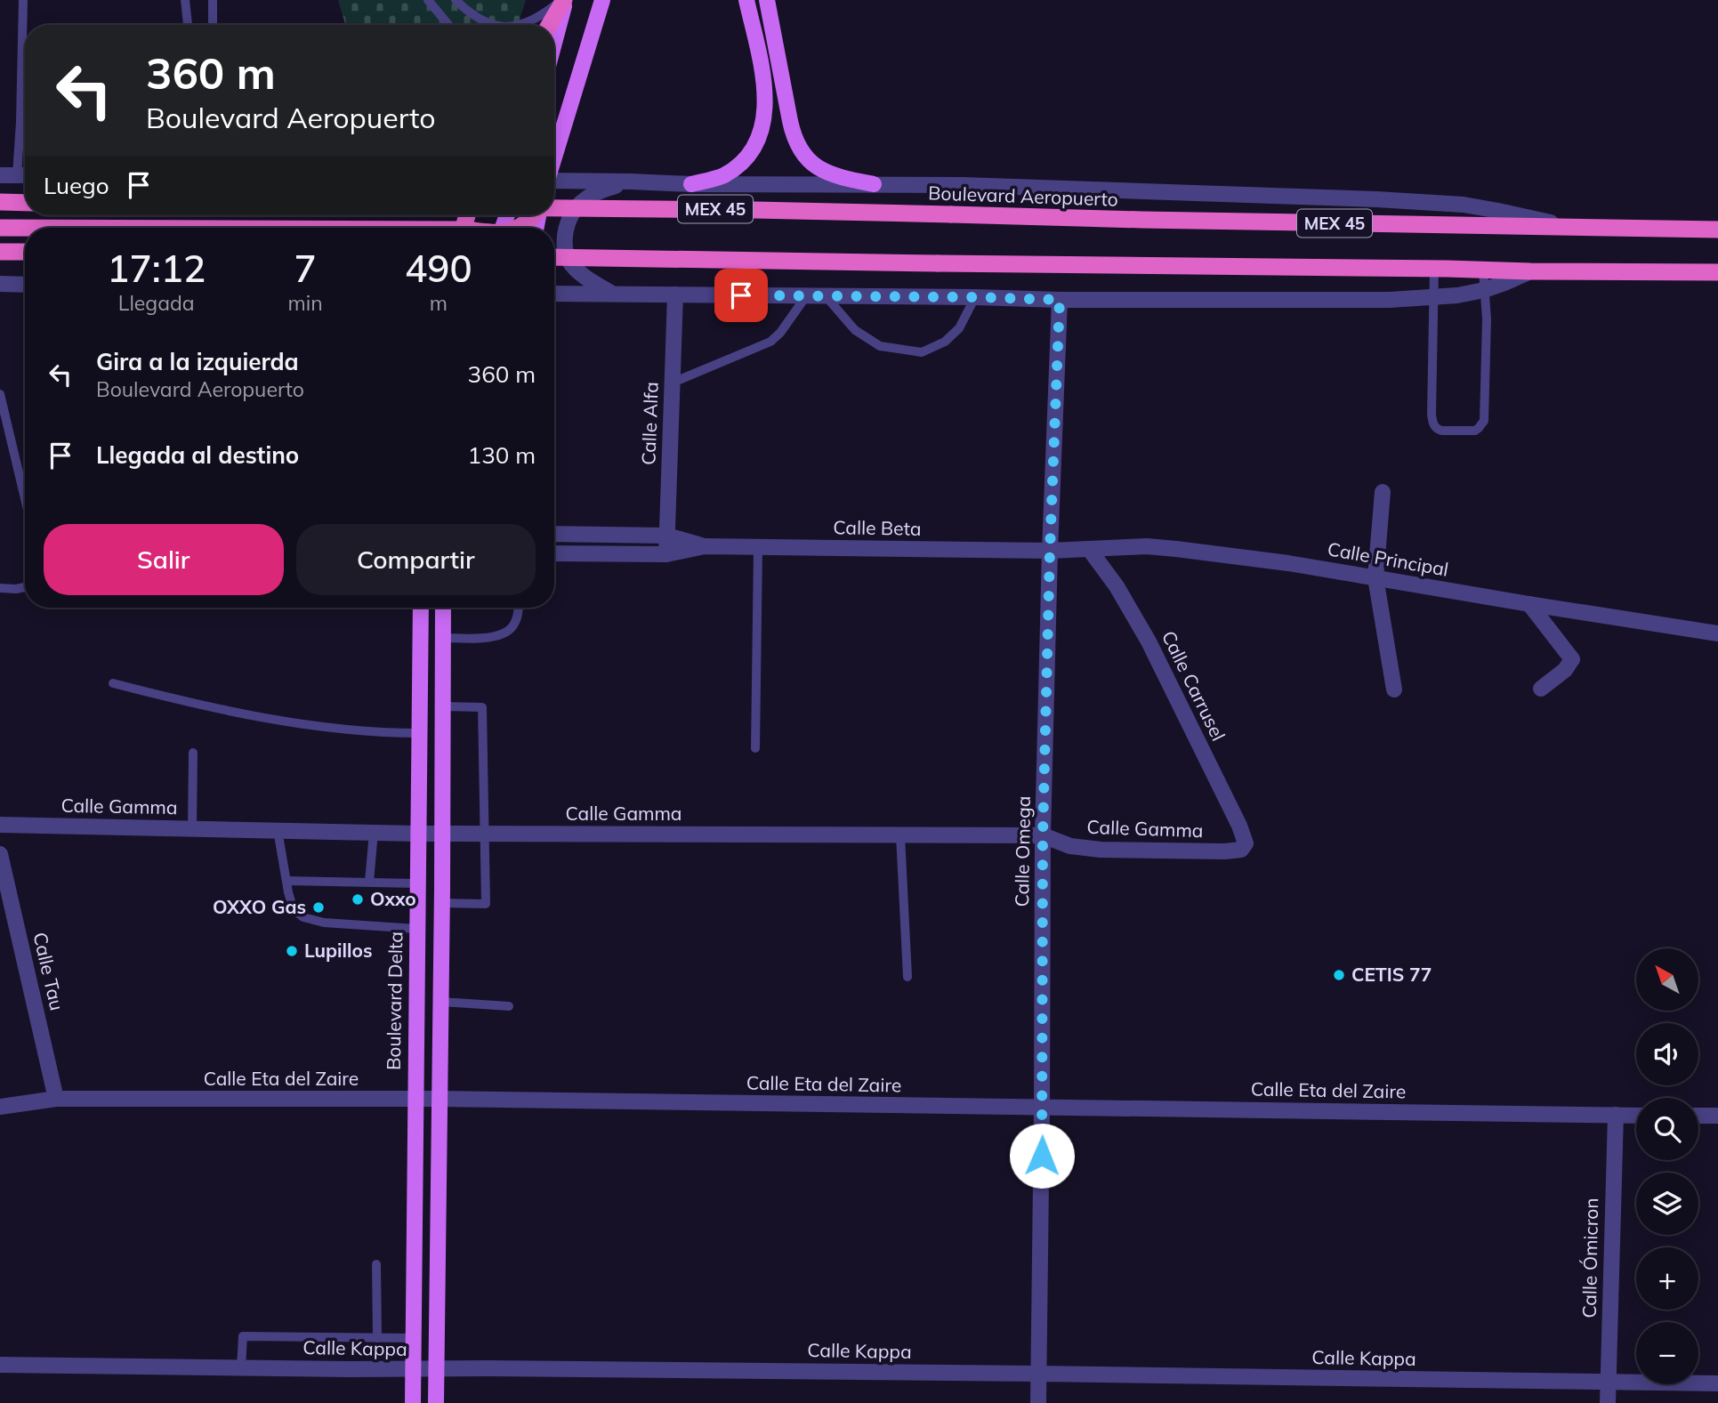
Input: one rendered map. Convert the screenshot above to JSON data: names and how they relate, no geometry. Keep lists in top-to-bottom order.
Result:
{
  "streets": {
    "highway": ["Boulevard Aeropuerto", "MEX 45"],
    "main road": ["Boulevard Delta"],
    "street": [
      "Calle Alfa",
      "Calle Beta",
      "Calle Principal",
      "Calle Carrusel",
      "Calle Gamma",
      "Calle Omega",
      "Calle Tau",
      "Calle Eta del Zaire",
      "Calle Ómicron",
      "Calle Kappa"
    ]
  },
  "crossings": [
    ["Calle Alfa", "Calle Beta"],
    ["Calle Beta", "Calle Principal"],
    ["Calle Beta", "Calle Omega"],
    ["Calle Principal", "Calle Carrusel"],
    ["Calle Principal", "Calle Omega"],
    ["Calle Carrusel", "Calle Gamma"],
    ["Calle Gamma", "Calle Omega"],
    ["Calle Gamma", "Boulevard Delta"],
    ["Calle Omega", "Calle Eta del Zaire"],
    ["Calle Omega", "Calle Kappa"],
    ["Calle Tau", "Calle Eta del Zaire"],
    ["Boulevard Delta", "Calle Eta del Zaire"],
    ["Boulevard Delta", "Calle Kappa"],
    ["Calle Eta del Zaire", "Calle Ómicron"],
    ["Calle Ómicron", "Calle Kappa"]
  ],
  "places": [
    "Oxxo",
    "OXXO Gas",
    "Lupillos",
    "CETIS 77"
  ],
  "north": "top left",
  "page": {
    "turn": ["360 m", "Boulevard Aeropuerto"],
    "then": "Luego",
    "eta": [
      "17:12",
      "Llegada",
      "7",
      "min",
      "490",
      "m"
    ],
    "list": [
      {
        "name": "Gira a la izquierda",
        "note": "Boulevard Aeropuerto",
        "value": "360 m"
      },
      {
        "name": "Llegada al destino",
        "value": "130 m"
      }
    ],
    "buttons": ["Salir", "Compartir"],
    "map_buttons": ["+", "−"]
  }
}
